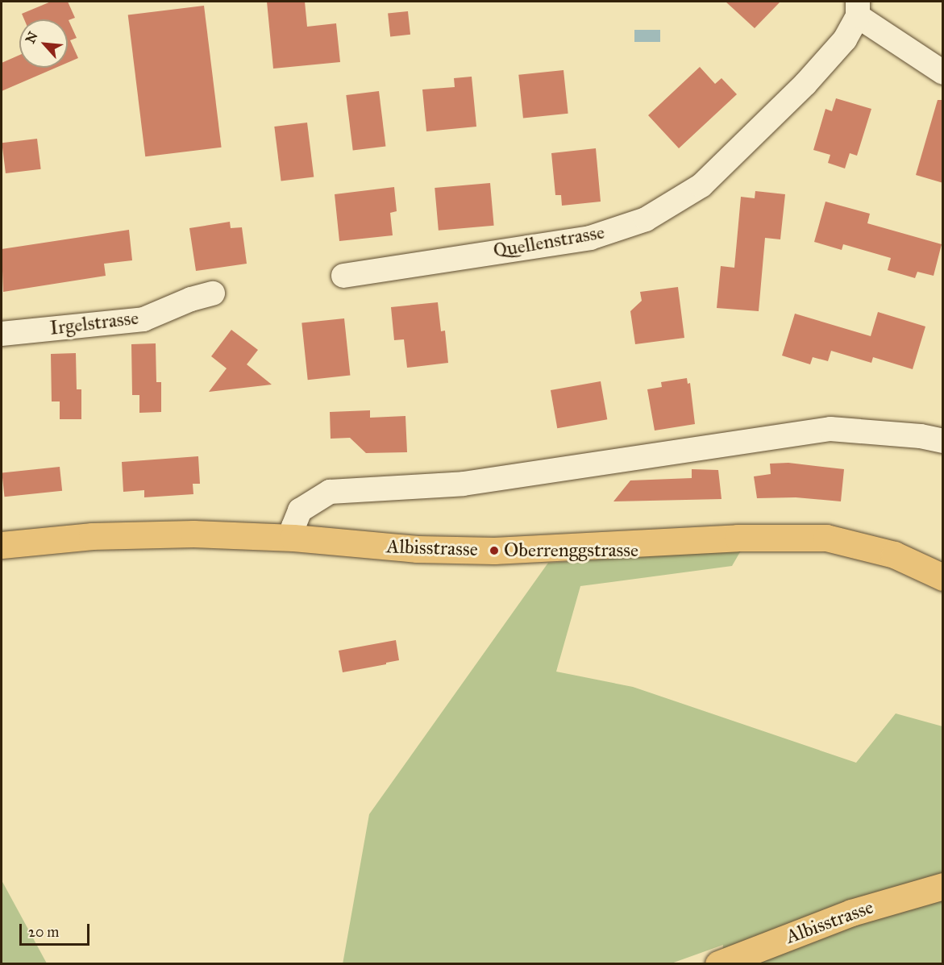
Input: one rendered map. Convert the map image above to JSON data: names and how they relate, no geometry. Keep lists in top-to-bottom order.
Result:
{
  "streets": {
    "main road": ["Albisstrasse"],
    "street": ["Quellenstrasse", "Irgelstrasse"]
  },
  "places": ["Oberrenggstrasse"],
  "scale_bar": "20 m",
  "north": "top left"
}
